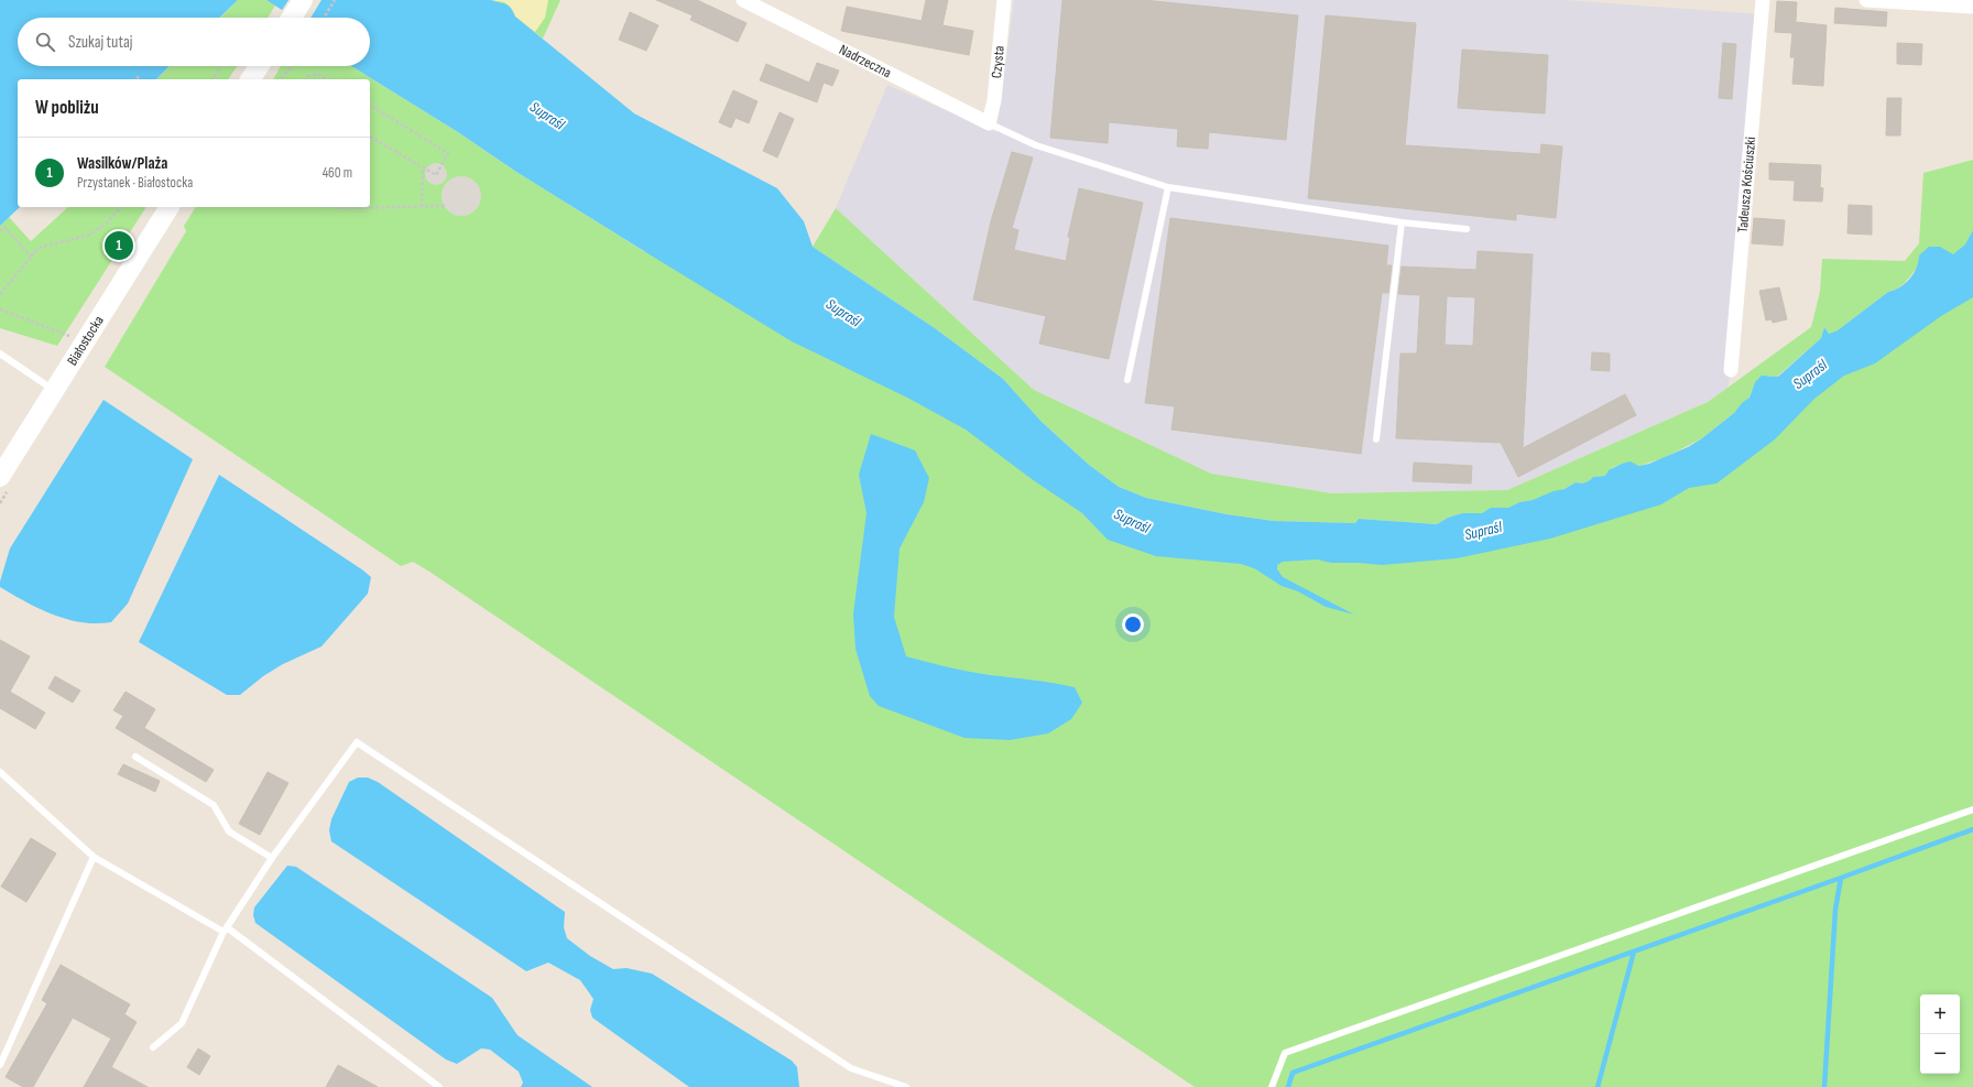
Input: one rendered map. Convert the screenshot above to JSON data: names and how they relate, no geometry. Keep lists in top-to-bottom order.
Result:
{
  "streets": {
    "main road": ["Białostocka"],
    "street": ["Nadrzeczna", "Czysta", "Tadeusza Kościuszki"]
  },
  "crossings": [
    ["Nadrzeczna", "Czysta"]
  ],
  "water": ["Supraśl"],
  "page": {
    "search": "Szukaj tutaj",
    "heading": "W pobliżu",
    "list": [
      {
        "mark": "1",
        "name": "Wasilków/Plaża",
        "note": "Przystanek · Białostocka",
        "value": "460 m"
      }
    ],
    "pins": "1",
    "map_buttons": ["+", "−"]
  }
}
